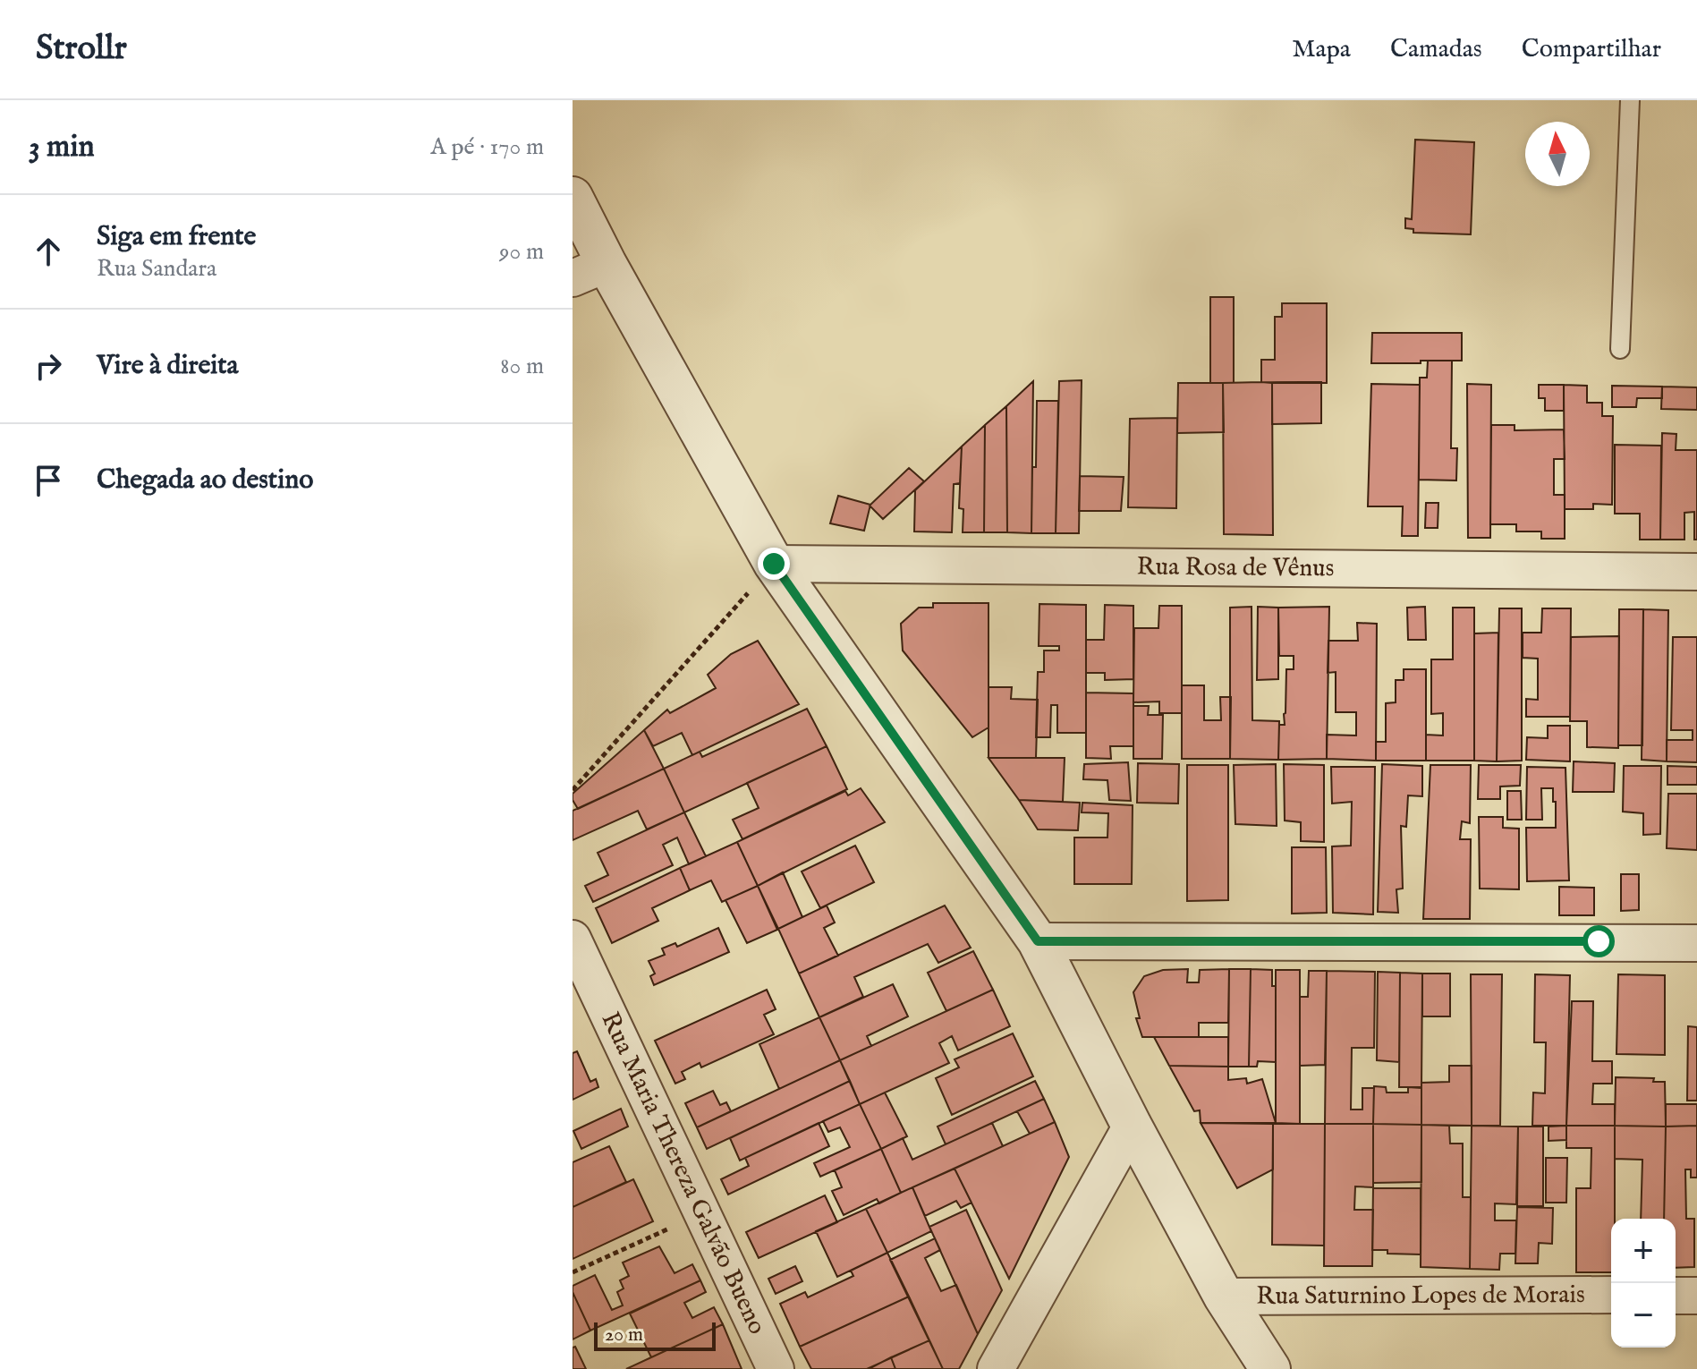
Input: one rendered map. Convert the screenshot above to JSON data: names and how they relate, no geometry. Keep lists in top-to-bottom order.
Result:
{
  "streets": {
    "street": ["Rua Rosa de Vênus", "Rua Maria Thereza Galvão Bueno", "Rua Saturnino Lopes de Morais"]
  },
  "scale_bar": "20 m",
  "north": "top",
  "page": {
    "header": "Strollr",
    "nav": ["Mapa", "Camadas", "Compartilhar"],
    "heading": ["3 min", "A pé · 170 m"],
    "list": [
      ["Siga em frente", "Rua Sandara", "90 m"],
      ["Vire à direita", "80 m"],
      "Chegada ao destino"
    ],
    "map_buttons": ["+", "−"],
    "scale": "20 m"
  }
}
